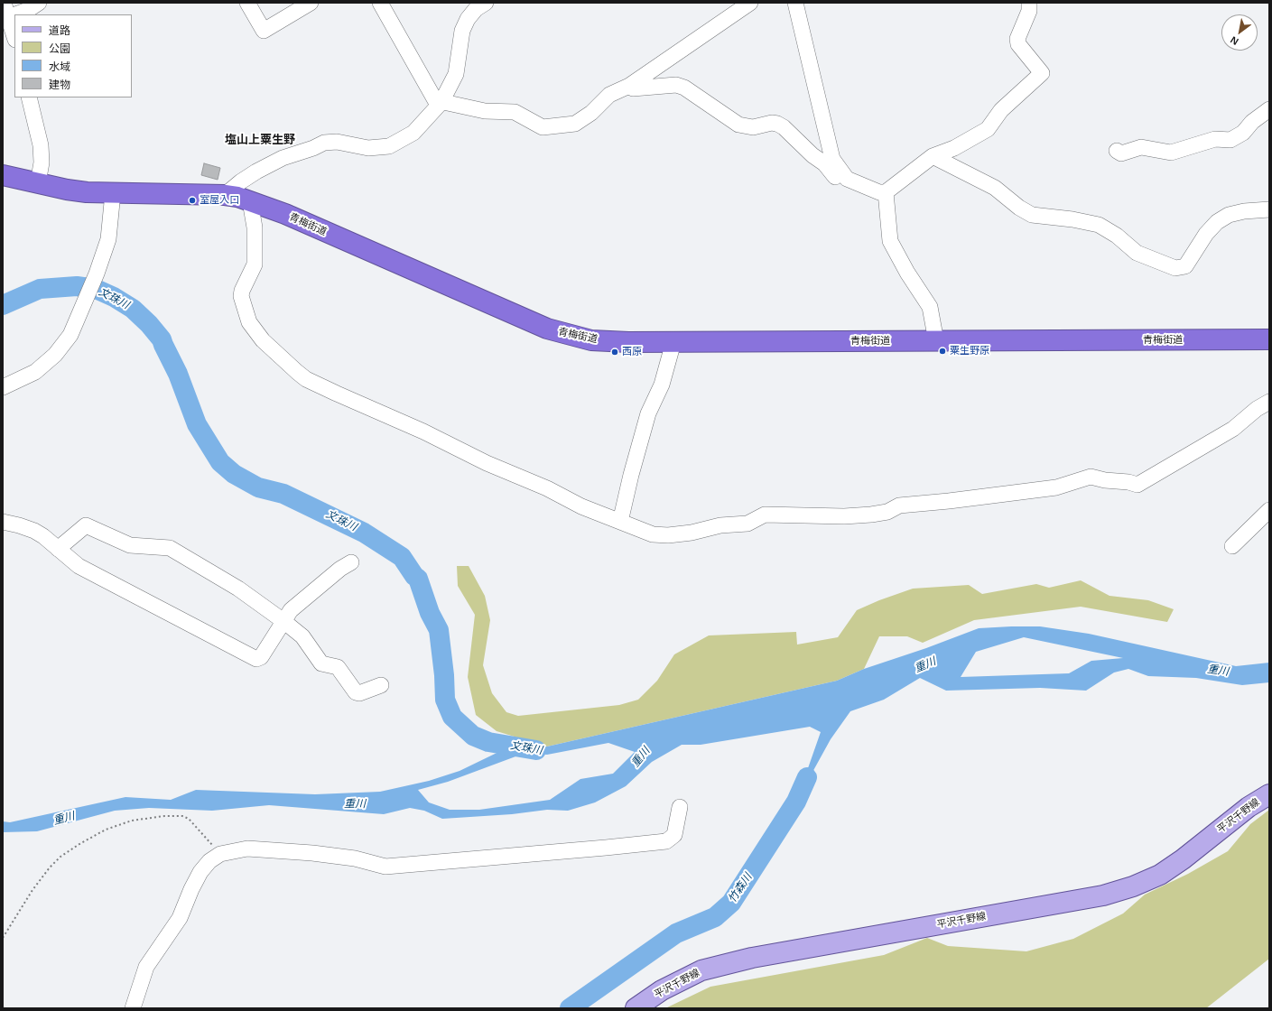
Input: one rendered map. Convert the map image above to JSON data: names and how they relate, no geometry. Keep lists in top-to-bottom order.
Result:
{
  "streets": {
    "highway": ["青梅街道"],
    "main road": ["平沢千野線"]
  },
  "districts": ["塩山上粟生野"],
  "water": ["文珠川", "重川", "竹森川"],
  "places": ["室屋入口", "粟生野原", "西原"],
  "legend": [
    "道路",
    "公園",
    "水域",
    "建物"
  ],
  "north": "bottom left"
}
